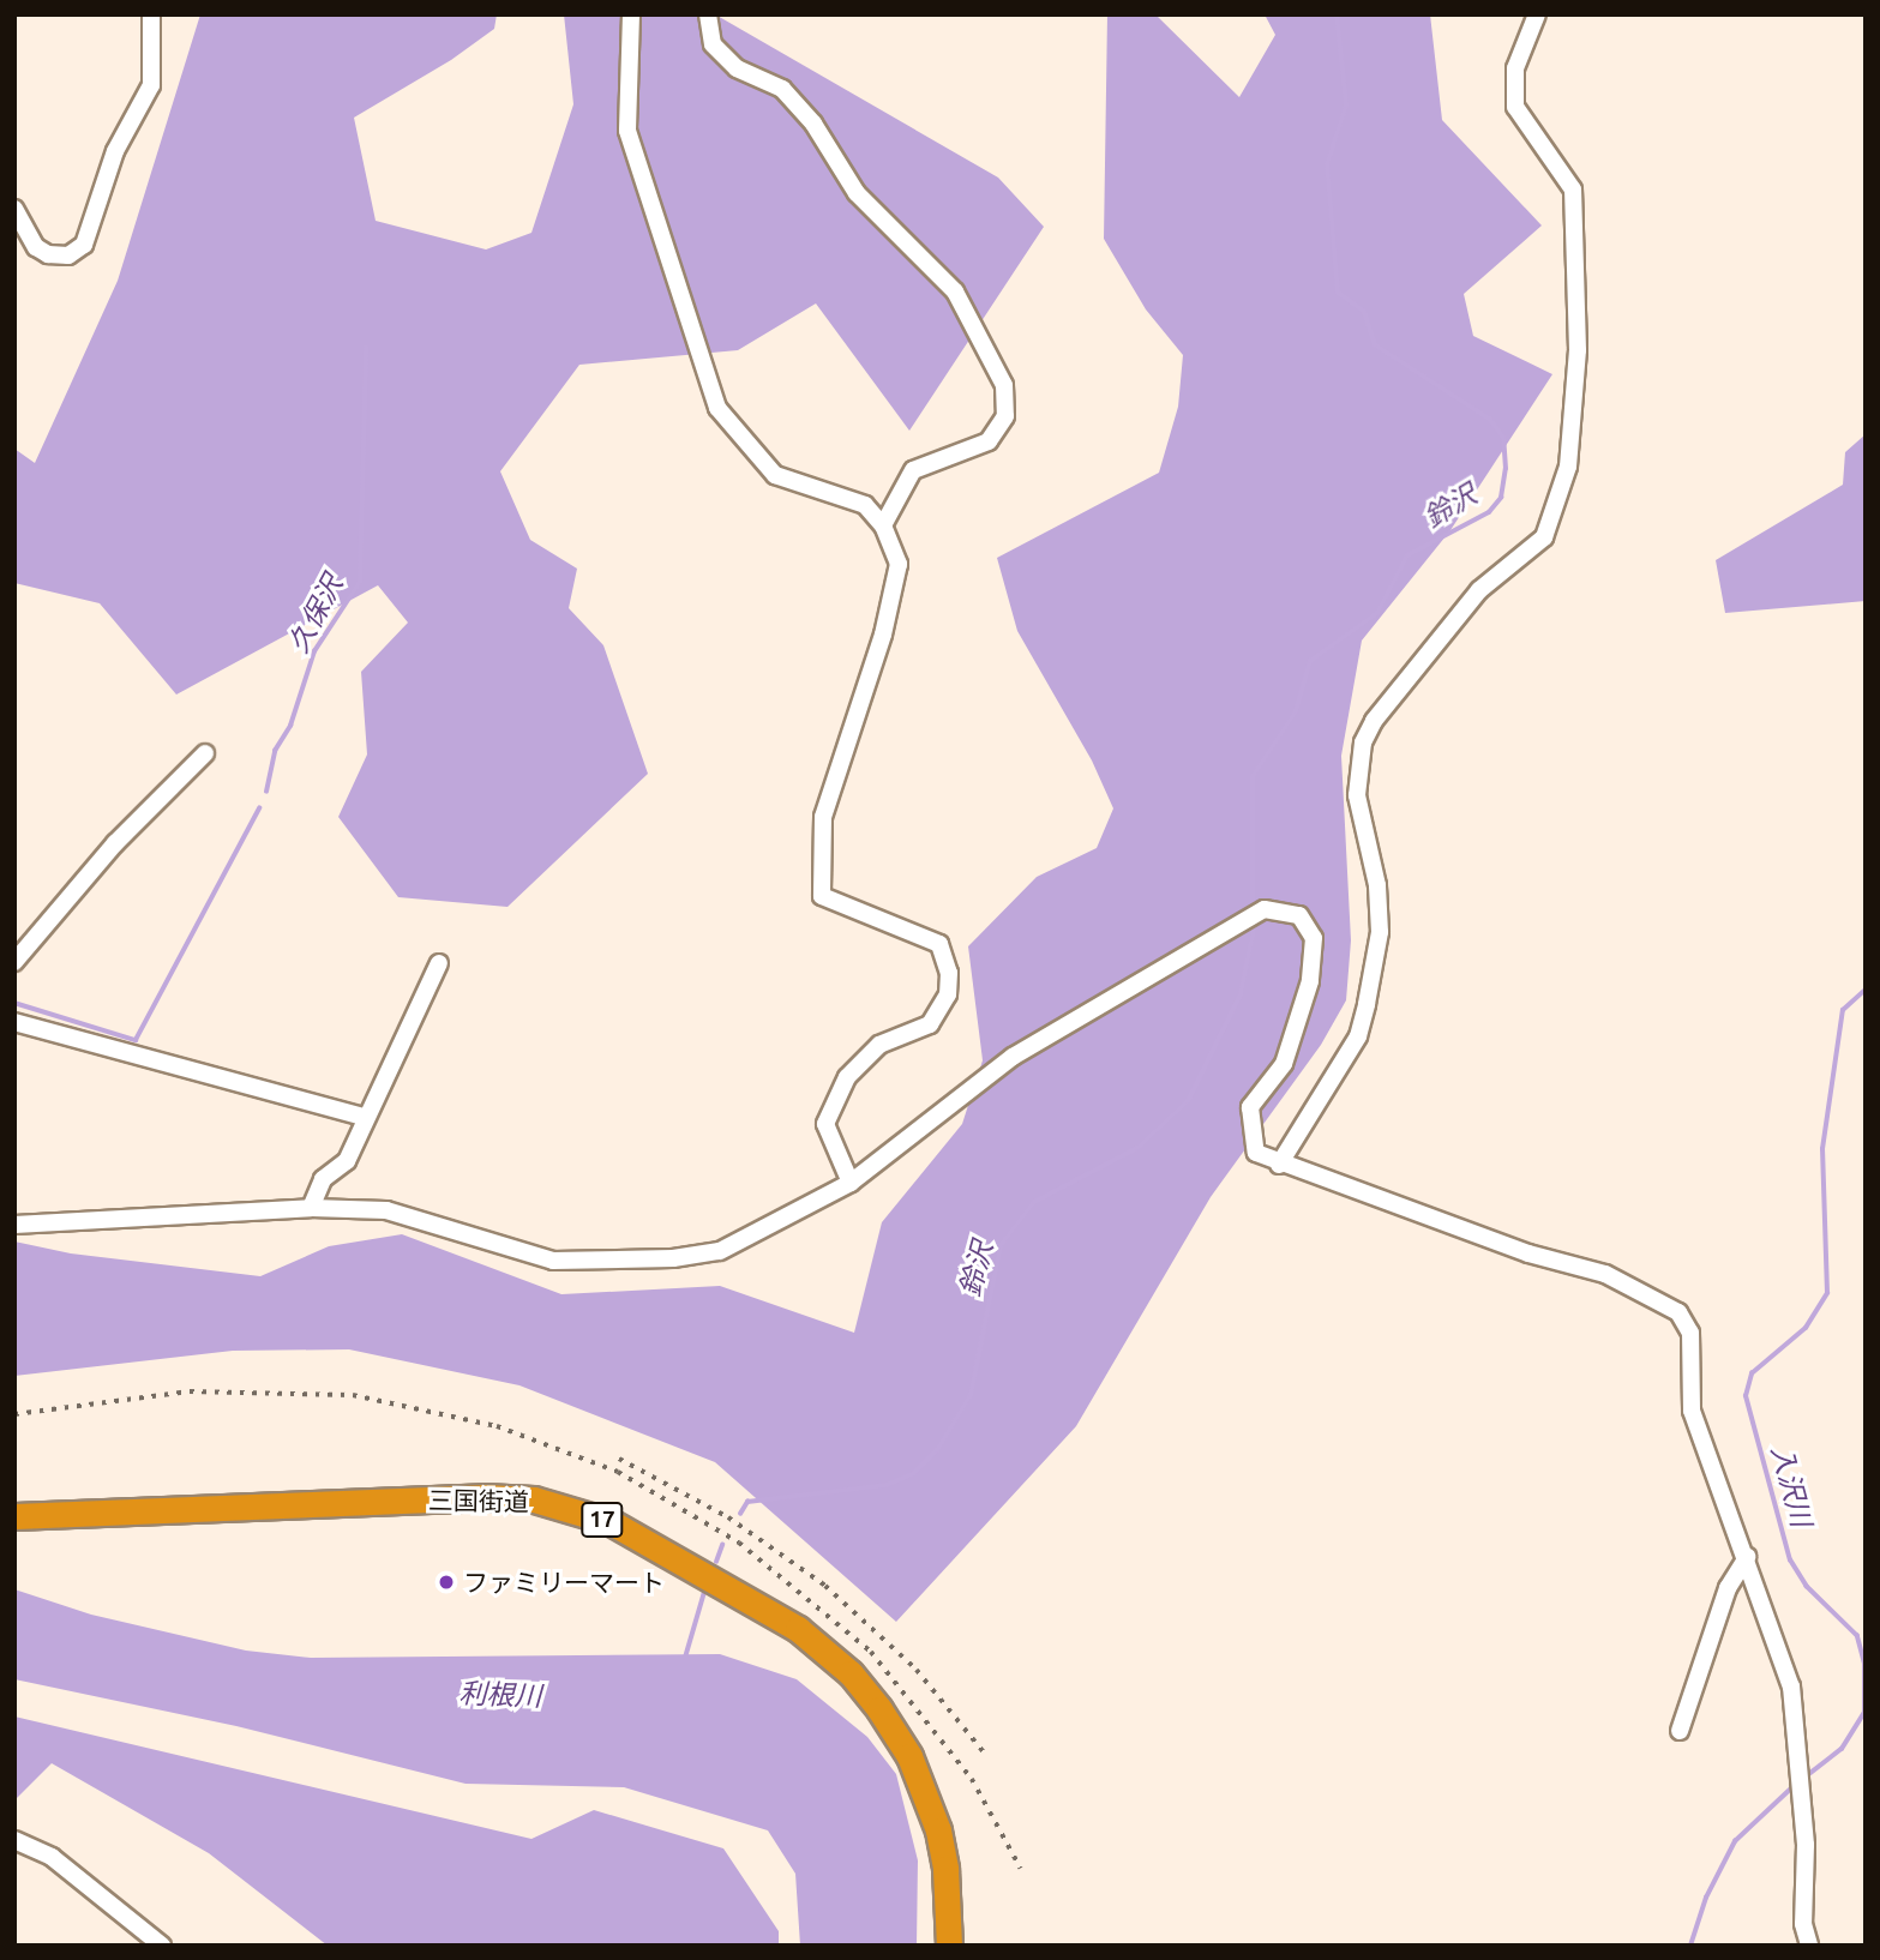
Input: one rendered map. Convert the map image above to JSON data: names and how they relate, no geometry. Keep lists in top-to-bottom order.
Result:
{
  "streets": {
    "highway": ["三国街道", "17"]
  },
  "water": [
    "鈴沢",
    "久保沢",
    "入沢川",
    "利根川"
  ],
  "places": ["ファミリーマート"]
}
